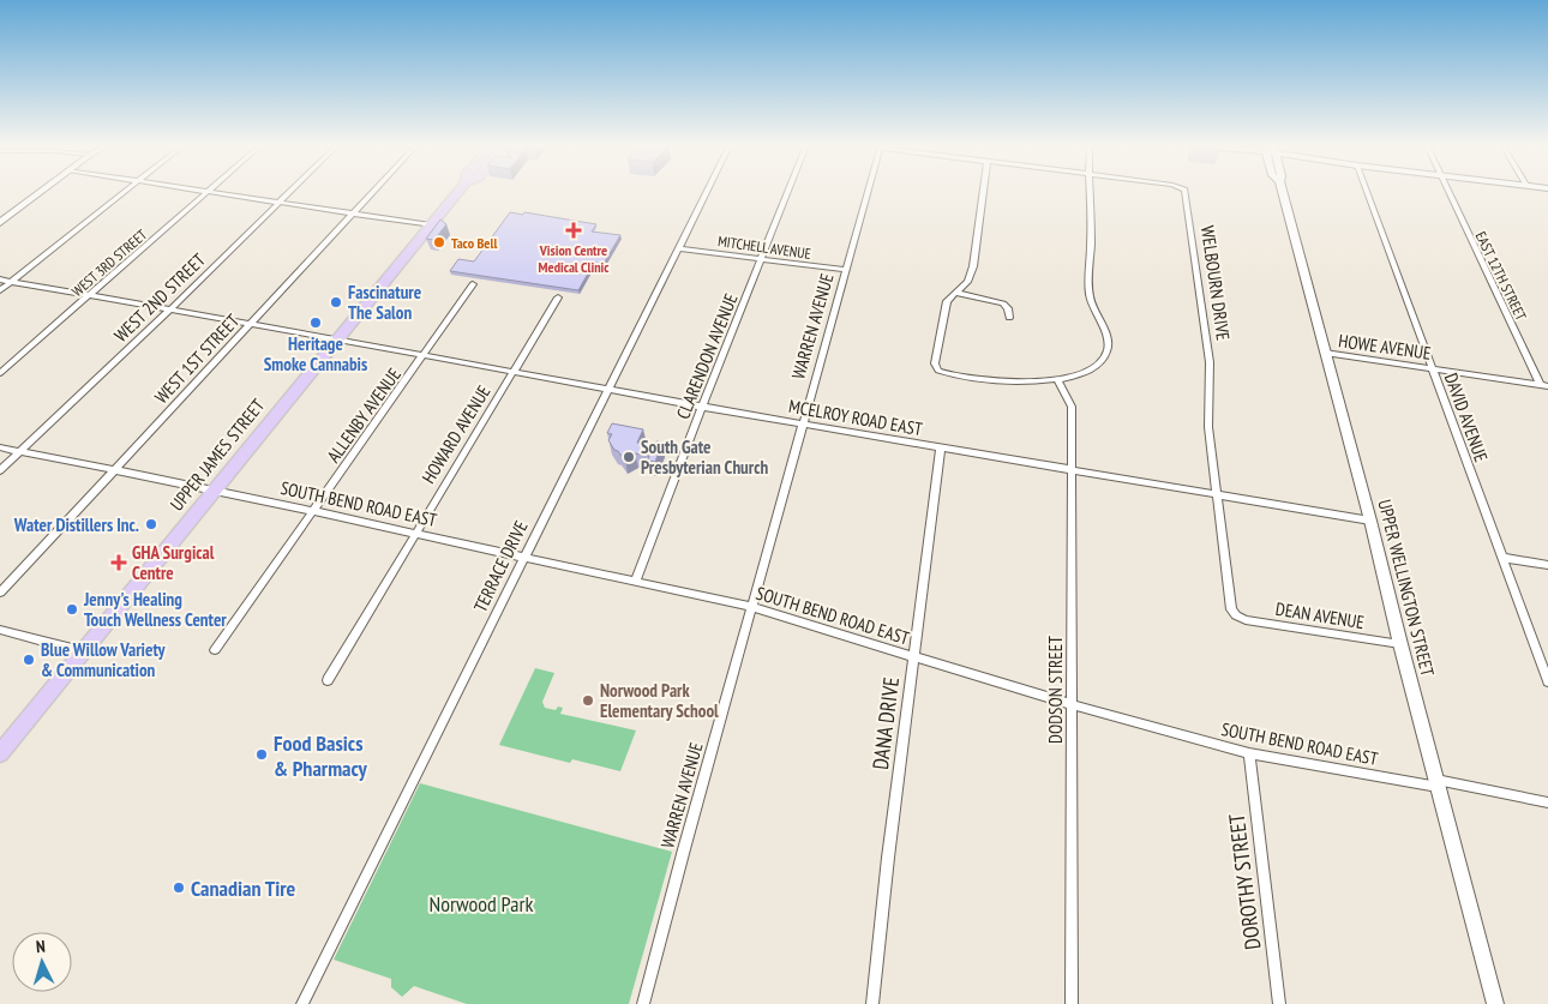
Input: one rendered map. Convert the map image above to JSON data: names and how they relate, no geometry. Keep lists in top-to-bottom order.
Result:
{
  "streets": {
    "main road": ["UPPER JAMES STREET", "UPPER WELLINGTON STREET"],
    "street": [
      "MITCHELL AVENUE",
      "WEST 3RD STREET",
      "EAST 12TH STREET",
      "WELBOURN DRIVE",
      "WEST 2ND STREET",
      "WARREN AVENUE",
      "HOWE AVENUE",
      "CLARENDON AVENUE",
      "WEST 1ST STREET",
      "ALLENBY AVENUE",
      "MCELROY ROAD EAST",
      "DAVID AVENUE",
      "HOWARD AVENUE",
      "SOUTH BEND ROAD EAST",
      "TERRACE DRIVE",
      "DEAN AVENUE",
      "DODSON STREET",
      "DANA DRIVE",
      "DOROTHY STREET"
    ]
  },
  "crossings": [
    ["MITCHELL AVENUE", "WARREN AVENUE"],
    ["MITCHELL AVENUE", "CLARENDON AVENUE"],
    ["MITCHELL AVENUE", "TERRACE DRIVE"],
    ["WEST 3RD STREET", "MCELROY ROAD EAST"],
    ["EAST 12TH STREET", "HOWE AVENUE"],
    ["WELBOURN DRIVE", "MCELROY ROAD EAST"],
    ["WELBOURN DRIVE", "DEAN AVENUE"],
    ["WEST 2ND STREET", "MCELROY ROAD EAST"],
    ["WEST 2ND STREET", "SOUTH BEND ROAD EAST"],
    ["WARREN AVENUE", "MCELROY ROAD EAST"],
    ["WARREN AVENUE", "SOUTH BEND ROAD EAST"],
    ["HOWE AVENUE", "DAVID AVENUE"],
    ["HOWE AVENUE", "UPPER WELLINGTON STREET"],
    ["CLARENDON AVENUE", "MCELROY ROAD EAST"],
    ["CLARENDON AVENUE", "SOUTH BEND ROAD EAST"],
    ["WEST 1ST STREET", "MCELROY ROAD EAST"],
    ["WEST 1ST STREET", "SOUTH BEND ROAD EAST"],
    ["ALLENBY AVENUE", "MCELROY ROAD EAST"],
    ["ALLENBY AVENUE", "SOUTH BEND ROAD EAST"],
    ["MCELROY ROAD EAST", "HOWARD AVENUE"],
    ["MCELROY ROAD EAST", "UPPER JAMES STREET"],
    ["MCELROY ROAD EAST", "TERRACE DRIVE"],
    ["MCELROY ROAD EAST", "UPPER WELLINGTON STREET"],
    ["MCELROY ROAD EAST", "DODSON STREET"],
    ["MCELROY ROAD EAST", "DANA DRIVE"],
    ["HOWARD AVENUE", "SOUTH BEND ROAD EAST"],
    ["UPPER JAMES STREET", "SOUTH BEND ROAD EAST"],
    ["SOUTH BEND ROAD EAST", "TERRACE DRIVE"],
    ["SOUTH BEND ROAD EAST", "UPPER WELLINGTON STREET"],
    ["SOUTH BEND ROAD EAST", "DODSON STREET"],
    ["SOUTH BEND ROAD EAST", "DANA DRIVE"],
    ["SOUTH BEND ROAD EAST", "DOROTHY STREET"],
    ["UPPER WELLINGTON STREET", "DEAN AVENUE"]
  ],
  "parks": ["Norwood Park"],
  "places": {
    "health": ["Vision Centre Medical Clinic", "GHA Surgical Centre"],
    "other": [
      "Taco Bell",
      "Fascinature The Salon",
      "Heritage Smoke Cannabis",
      "South Gate Presbyterian Church",
      "Water Distillers Inc.",
      "Jenny's Healing Touch Wellness Center",
      "Blue Willow Variety & Communication",
      "Norwood Park Elementary School",
      "Food Basics & Pharmacy",
      "Canadian Tire"
    ]
  },
  "north": "top"
}
